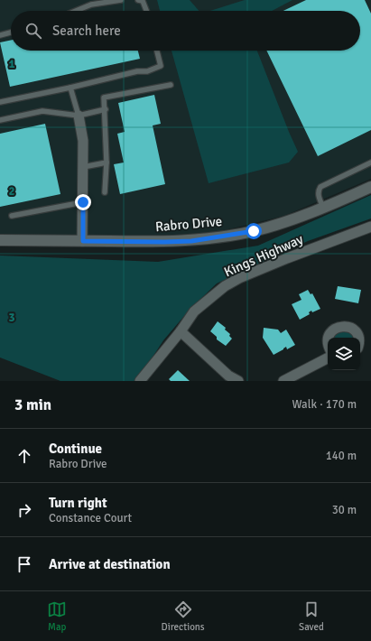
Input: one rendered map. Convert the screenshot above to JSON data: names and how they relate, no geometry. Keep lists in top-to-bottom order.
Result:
{
  "streets": {
    "main road": ["Rabro Drive"],
    "street": ["Kings Highway"]
  },
  "page": {
    "search": "Search here",
    "heading": ["3 min", "Walk · 170 m"],
    "list": [
      ["Continue", "Rabro Drive", "140 m"],
      ["Turn right", "Constance Court", "30 m"],
      "Arrive at destination"
    ],
    "nav": ["Map", "Directions", "Saved"]
  },
  "grid": {
    "rows": ["1", "2", "3"]
  }
}
